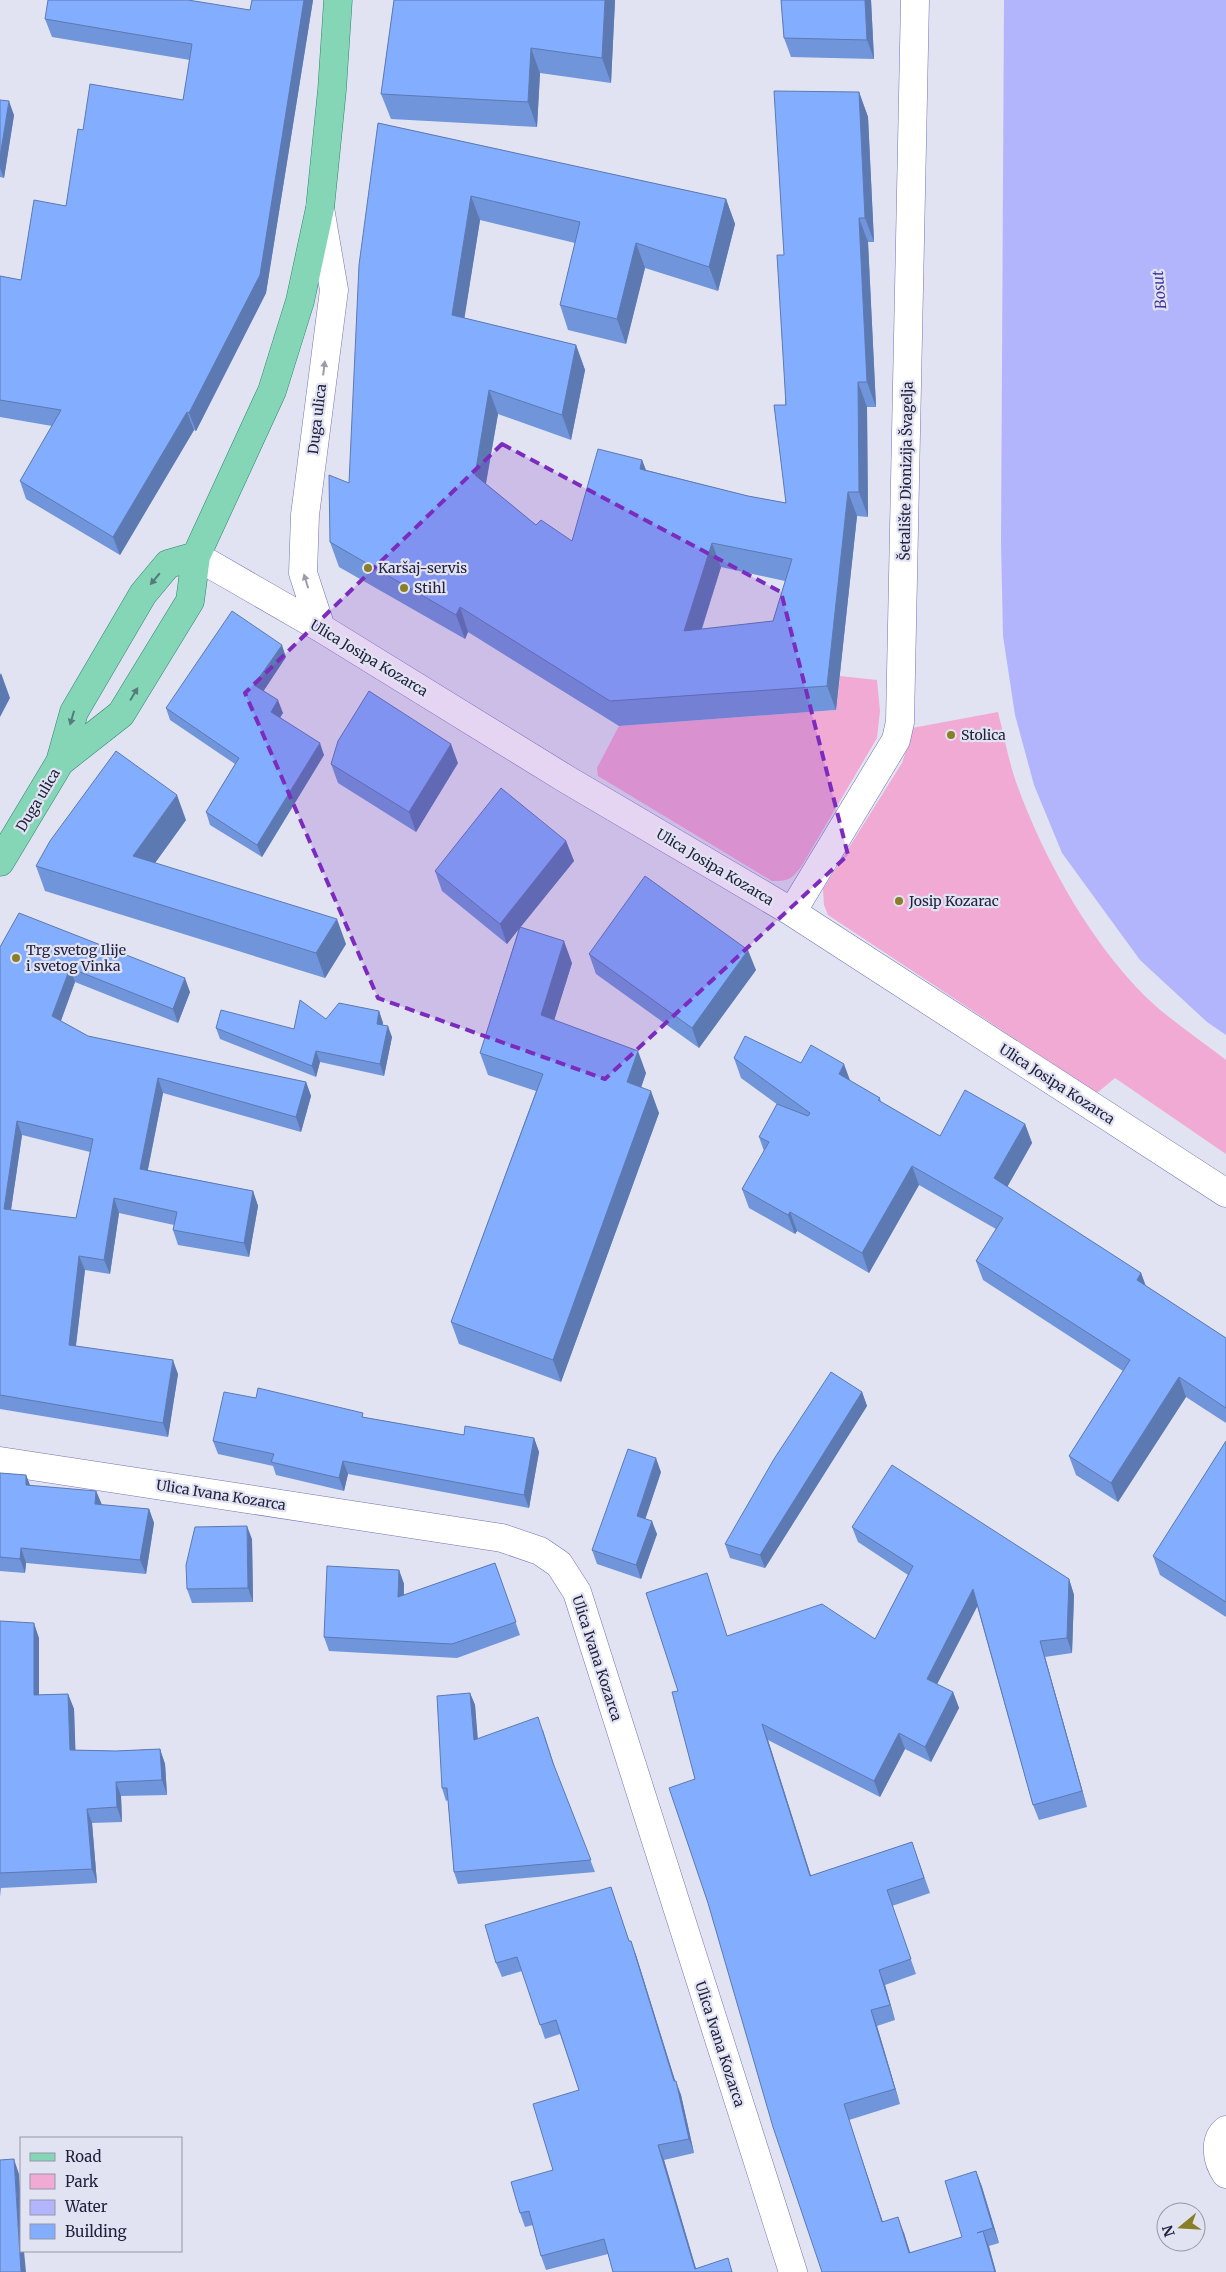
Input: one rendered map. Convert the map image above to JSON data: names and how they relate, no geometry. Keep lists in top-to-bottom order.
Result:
{
  "streets": {
    "main road": ["Duga ulica"],
    "street": ["Šetalište Dionizija Švagelja", "Ulica Josipa Kozarca", "Ulica Ivana Kozarca"]
  },
  "crossings": [
    ["Duga ulica", "Ulica Josipa Kozarca"],
    ["Šetalište Dionizija Švagelja", "Ulica Josipa Kozarca"]
  ],
  "water": ["Bosut"],
  "places": [
    "Karšaj-servis",
    "Stihl",
    "Stolica",
    "Josip Kozarac",
    "Trg svetog Ilije i svetog Vinka"
  ],
  "legend": [
    "Road",
    "Park",
    "Water",
    "Building"
  ],
  "north": "left"
}
